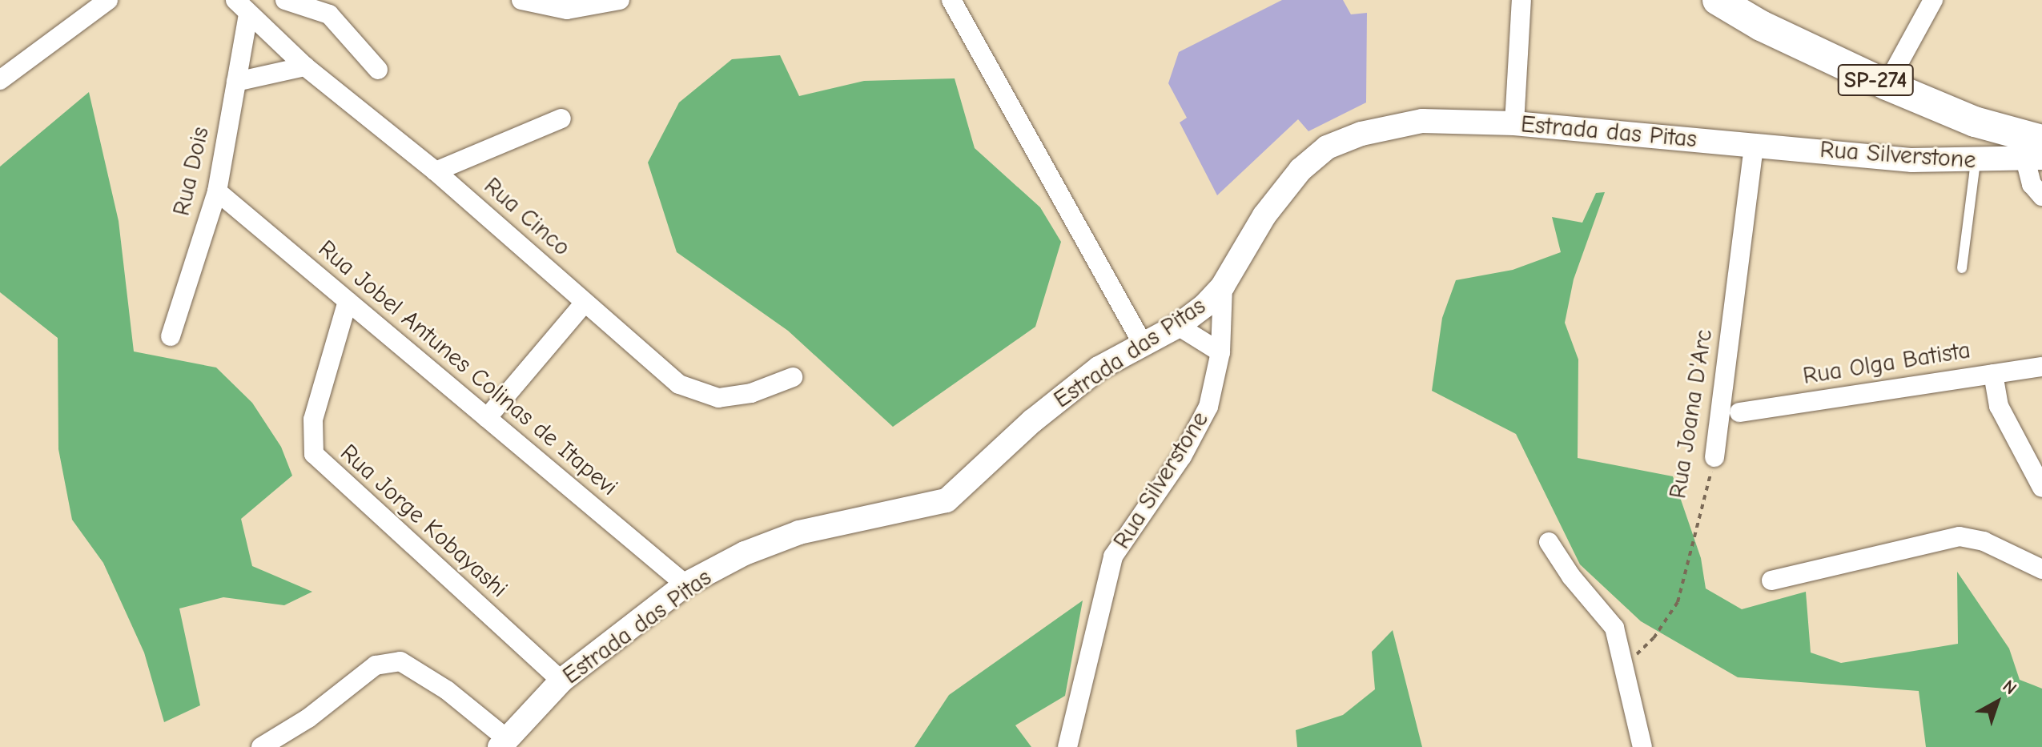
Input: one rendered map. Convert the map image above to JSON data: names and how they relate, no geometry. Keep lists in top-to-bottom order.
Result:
{
  "streets": {
    "main road": ["SP-274"],
    "street": [
      "Estrada das Pitas",
      "Rua Silverstone",
      "Rua Dois",
      "Rua Cinco",
      "Rua Olga Batista",
      "Rua Jobel Antunes Colinas de Itapevi",
      "Rua Joana D'Arc",
      "Rua Jorge Kobayashi"
    ]
  },
  "crossings": [
    ["SP-274", "Rua Silverstone"],
    ["Estrada das Pitas", "Rua Silverstone"],
    ["Estrada das Pitas", "Rua Jobel Antunes Colinas de Itapevi"],
    ["Estrada das Pitas", "Rua Joana D'Arc"],
    ["Estrada das Pitas", "Rua Jorge Kobayashi"],
    ["Rua Silverstone", "Rua Joana D'Arc"],
    ["Rua Dois", "Rua Cinco"],
    ["Rua Dois", "Rua Jobel Antunes Colinas de Itapevi"],
    ["Rua Jobel Antunes Colinas de Itapevi", "Rua Jorge Kobayashi"]
  ],
  "north": "top right"
}
